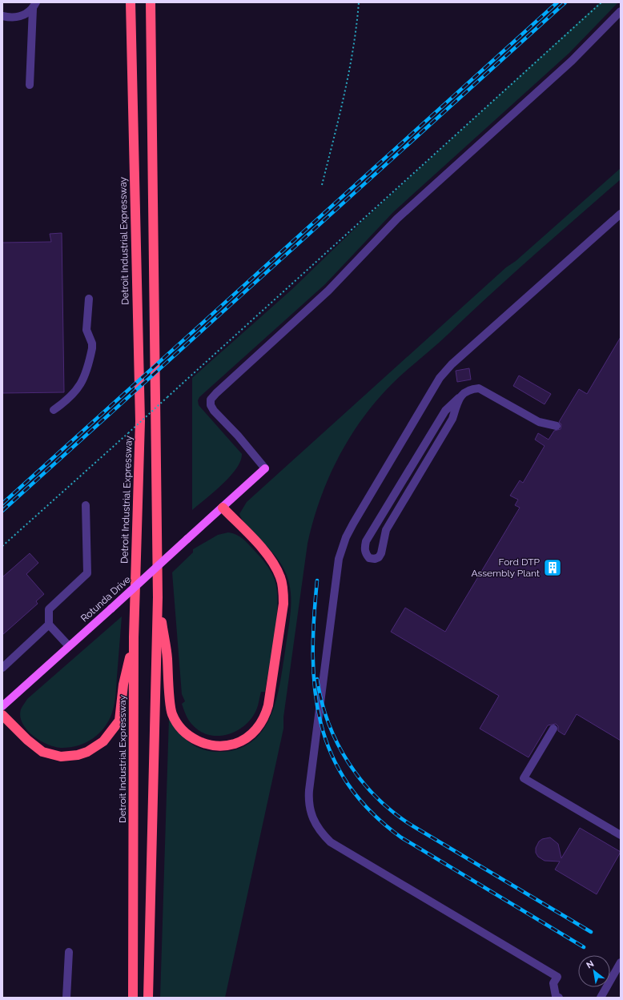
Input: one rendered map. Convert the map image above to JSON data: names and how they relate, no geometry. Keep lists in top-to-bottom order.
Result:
{
  "streets": {
    "highway": ["Detroit Industrial Expressway"],
    "main road": ["Rotunda Drive"]
  },
  "places": {
    "building": ["Ford DTP Assembly Plant"]
  },
  "north": "top left"
}
